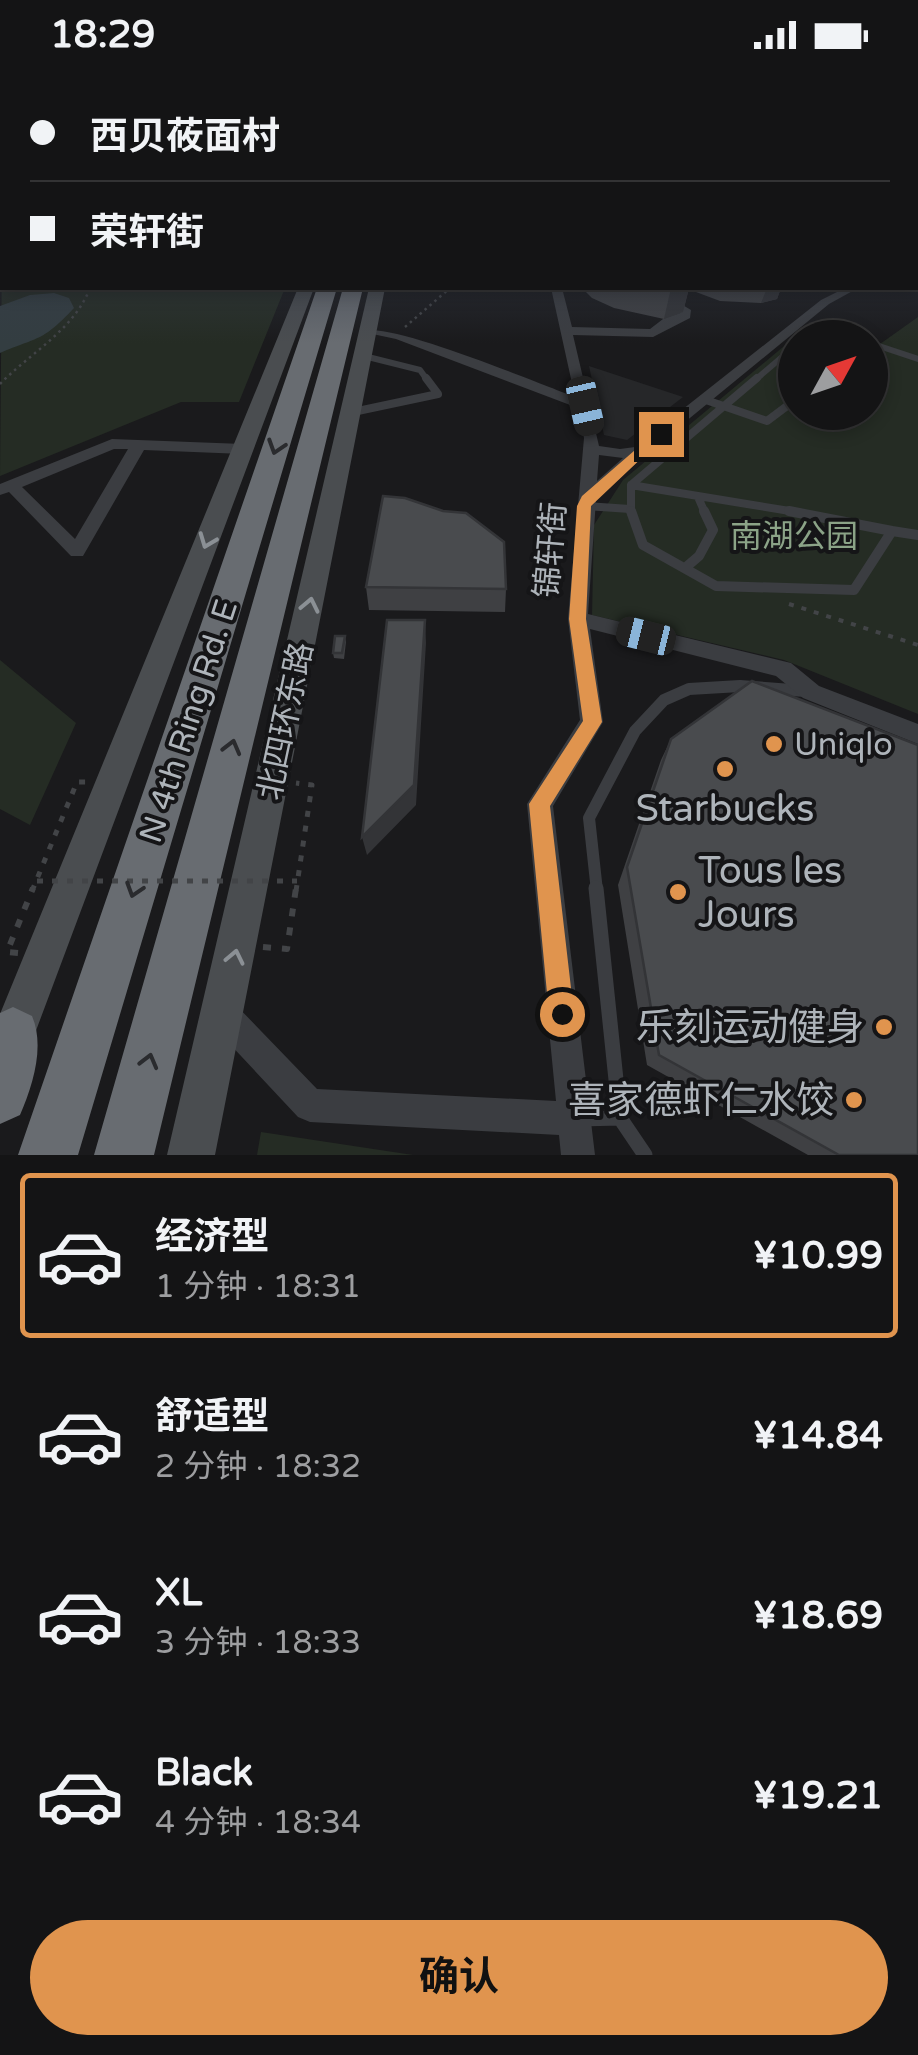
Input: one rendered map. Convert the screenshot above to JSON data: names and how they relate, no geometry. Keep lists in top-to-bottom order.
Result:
{
  "streets": {
    "highway": ["N 4th Ring Rd. E"],
    "street": ["锦轩街", "北四环东路"]
  },
  "parks": ["南湖公园"],
  "places": [
    "Uniqlo",
    "Starbucks",
    "Tous les Jours",
    "乐刻运动健身",
    "喜家德虾仁水饺"
  ],
  "north": "top right",
  "page": {
    "status": "18:29",
    "banner": ["西贝莜面村", "荣轩街"],
    "list": [
      {
        "name": "经济型",
        "note": "1 分钟 · 18:31",
        "value": "¥10.99"
      },
      {
        "name": "舒适型",
        "note": "2 分钟 · 18:32",
        "value": "¥14.84"
      },
      {
        "name": "XL",
        "note": "3 分钟 · 18:33",
        "value": "¥18.69"
      },
      {
        "name": "Black",
        "note": "4 分钟 · 18:34",
        "value": "¥19.21"
      }
    ],
    "buttons": "确认"
  }
}
